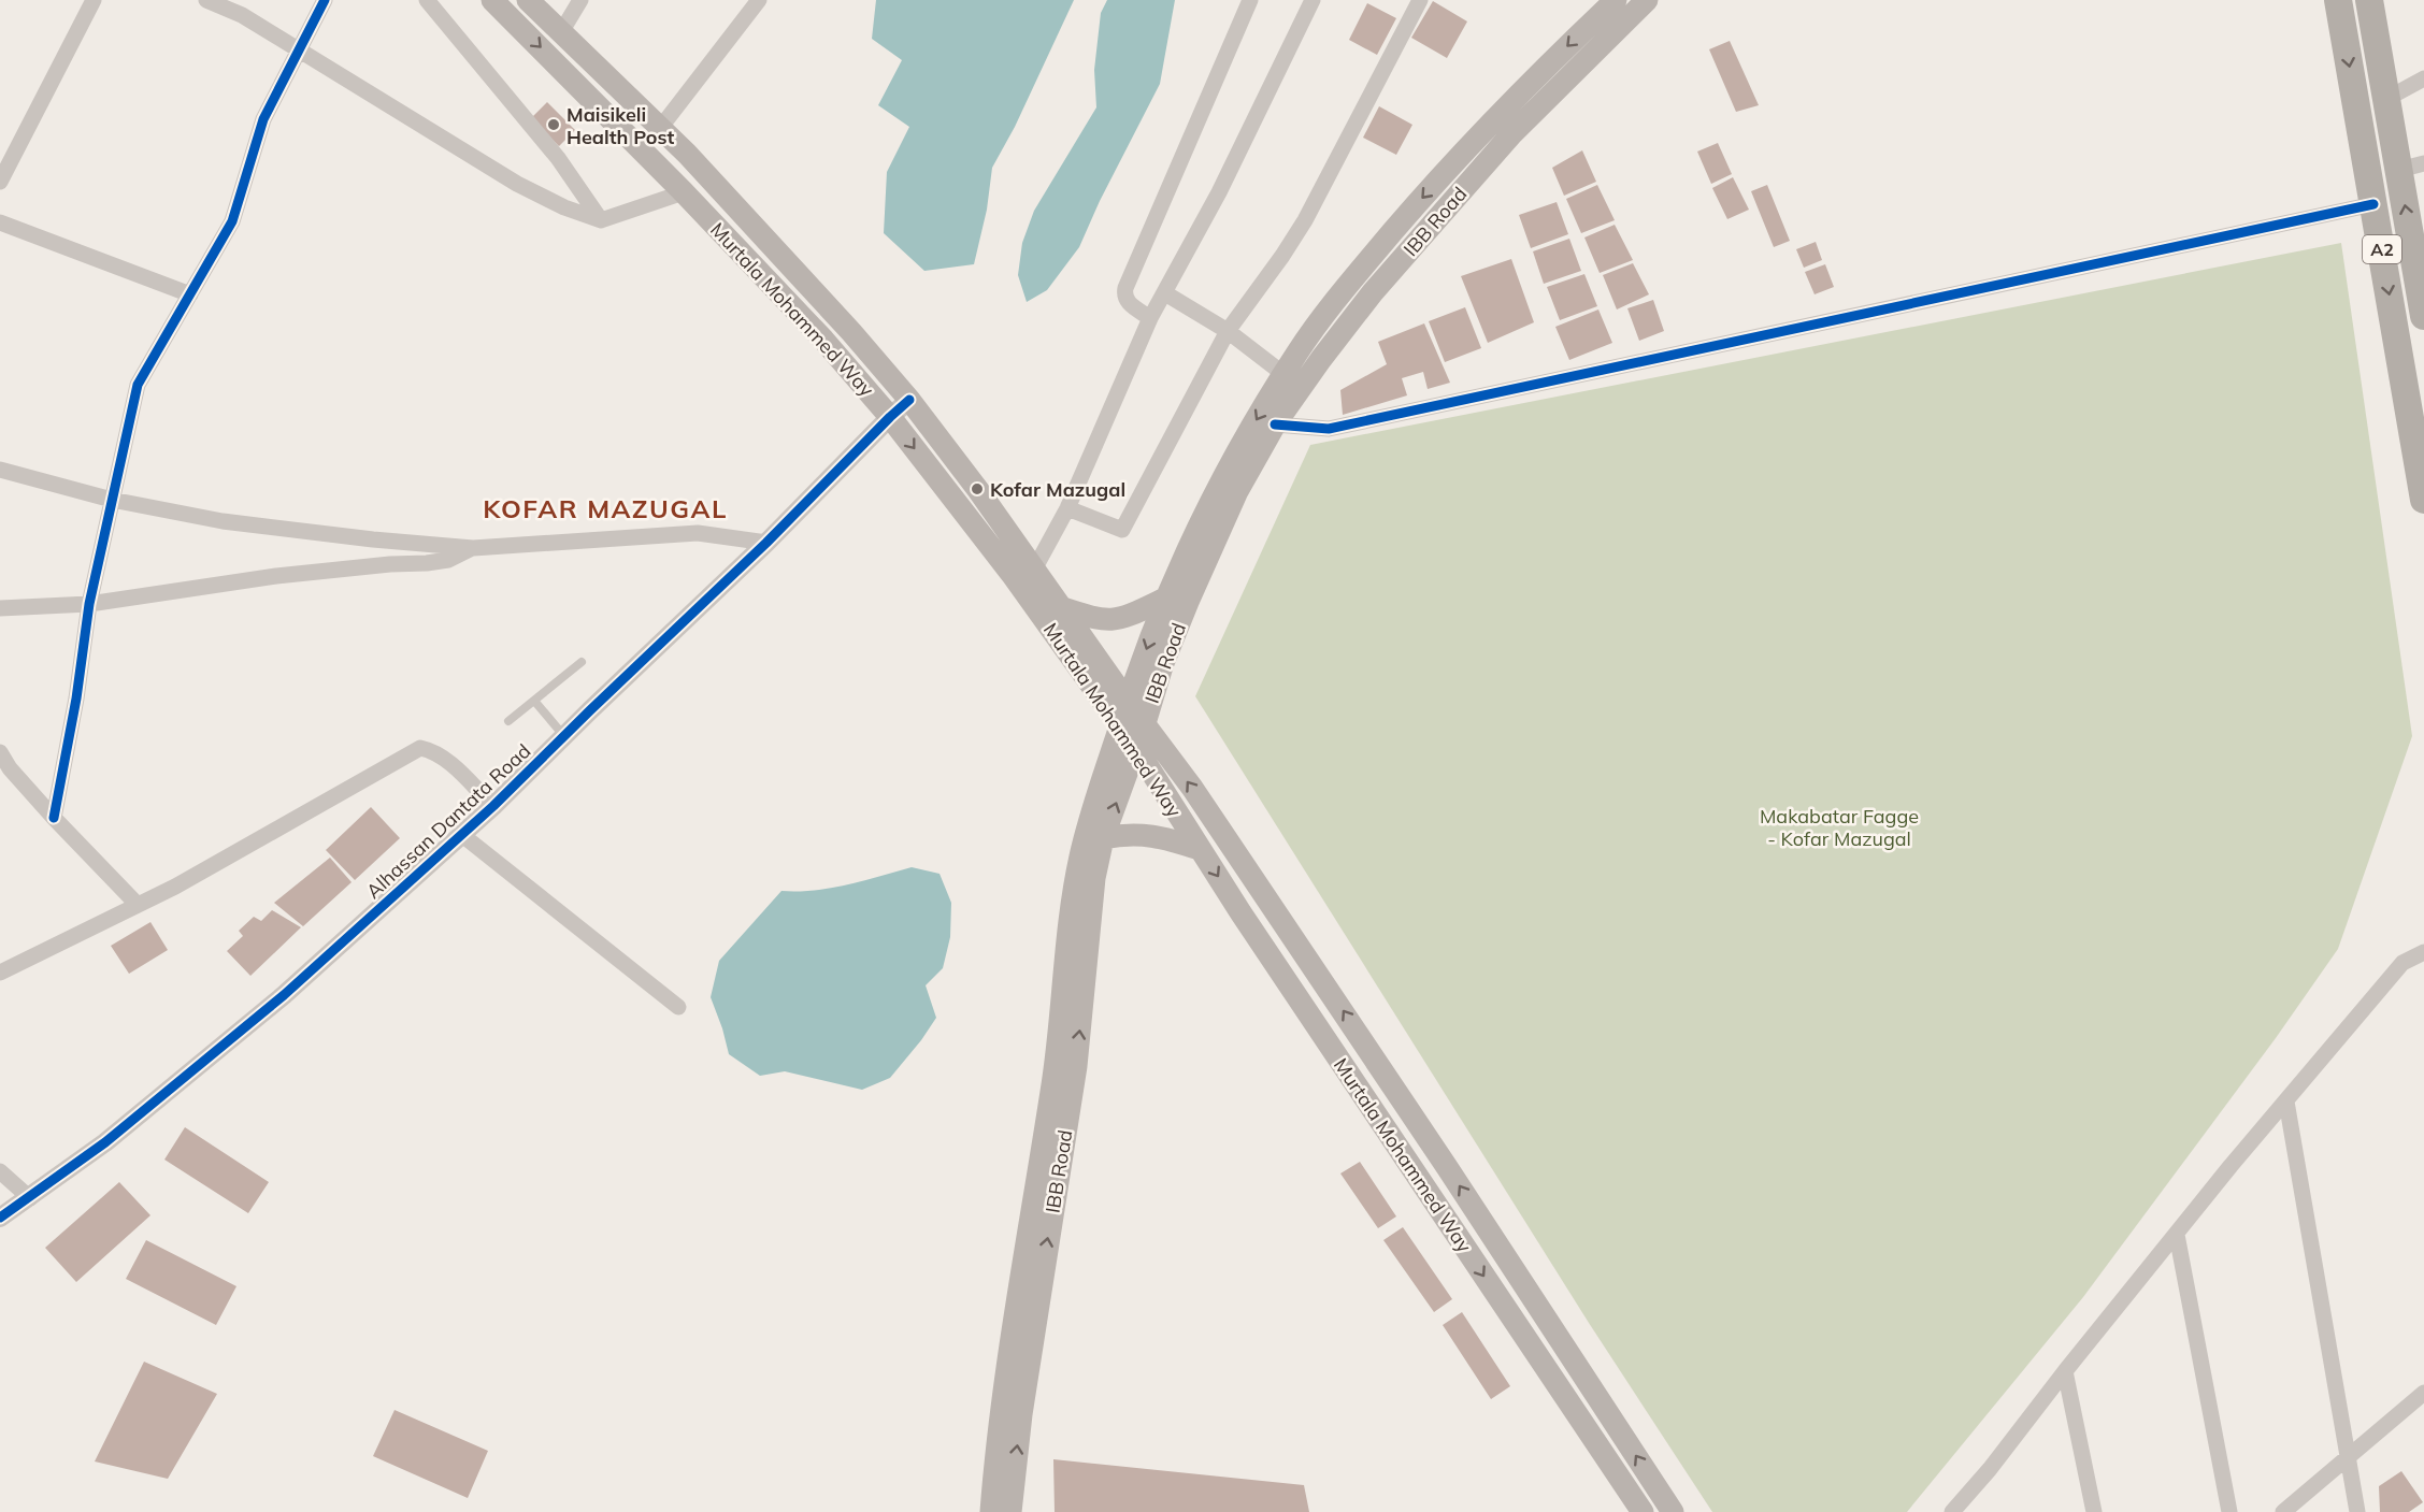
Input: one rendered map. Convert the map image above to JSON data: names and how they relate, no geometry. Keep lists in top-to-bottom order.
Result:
{
  "streets": {
    "highway": ["A2"],
    "main road": ["IBB Road", "Murtala Mohammed Way"],
    "street": ["Alhassan Dantata Road"]
  },
  "crossings": [
    ["IBB Road", "Murtala Mohammed Way"],
    ["Murtala Mohammed Way", "Alhassan Dantata Road"]
  ],
  "districts": ["KOFAR MAZUGAL"],
  "parks": ["Makabatar Fagge - Kofar Mazugal"],
  "places": ["Maisikeli Health Post", "Kofar Mazugal"]
}
